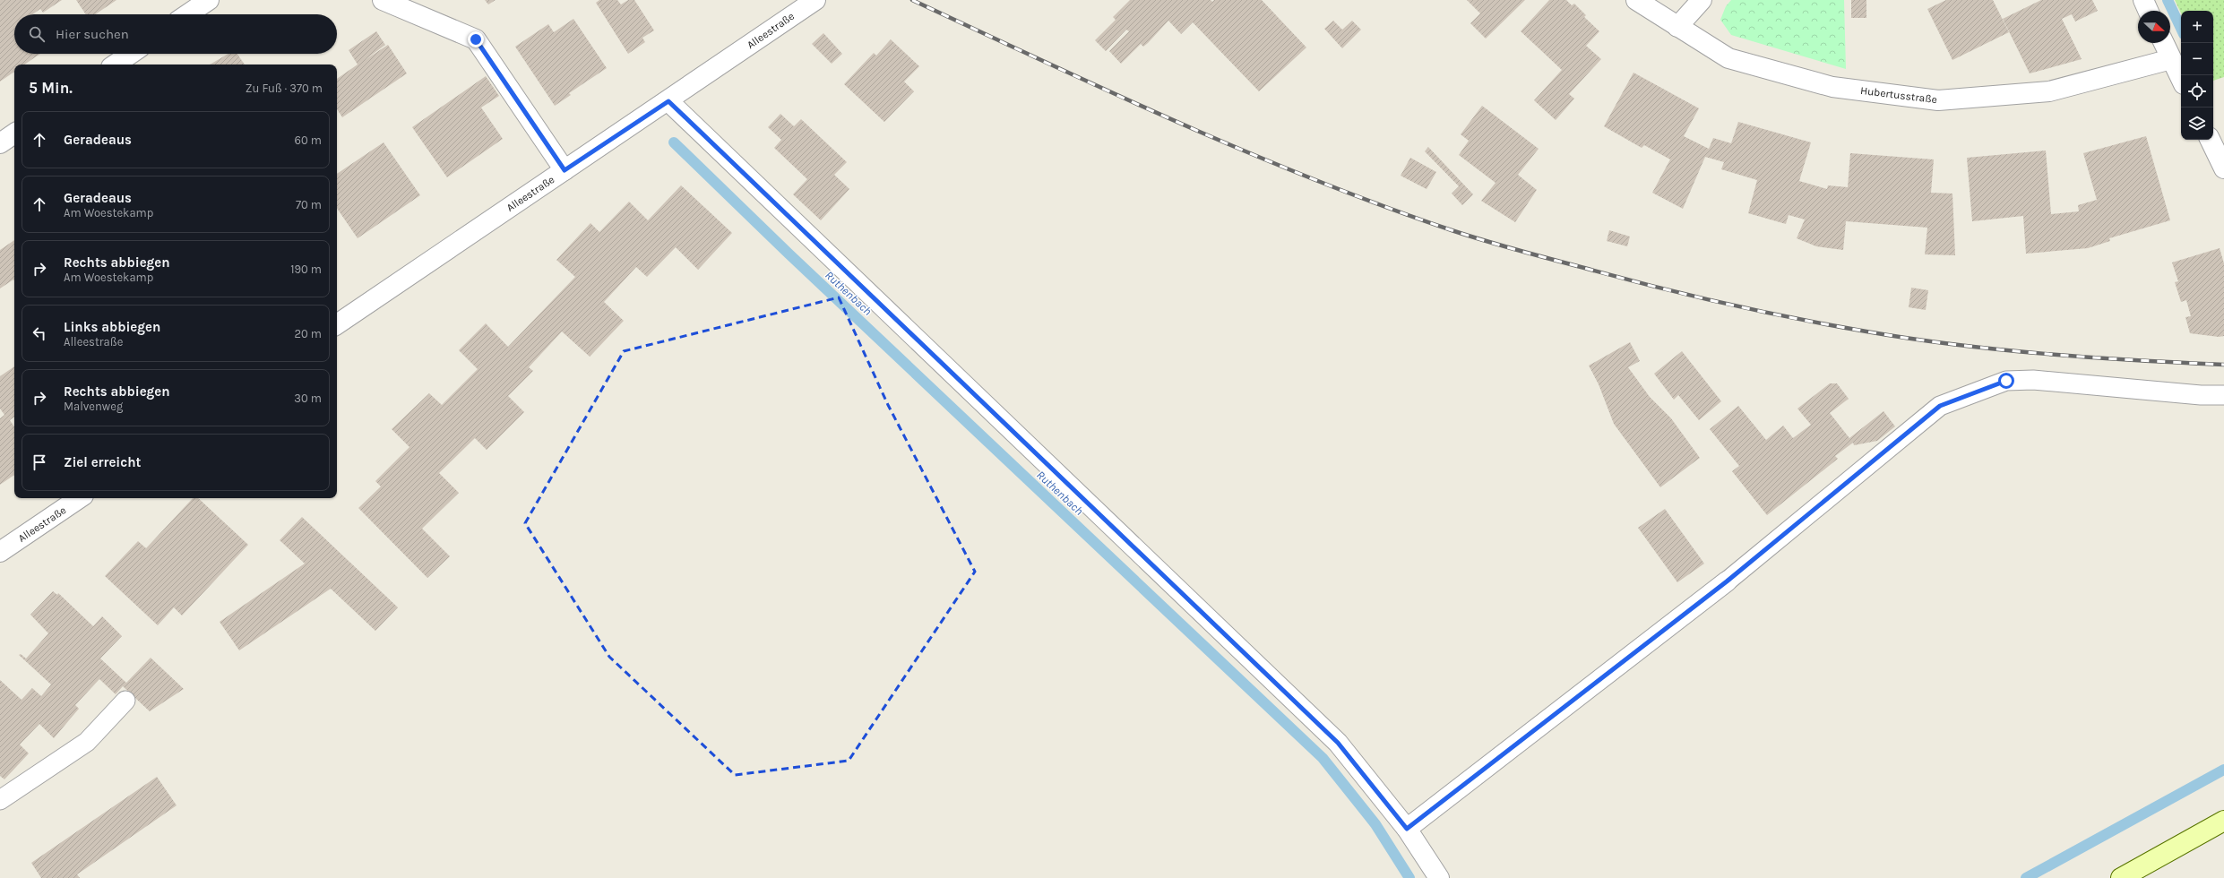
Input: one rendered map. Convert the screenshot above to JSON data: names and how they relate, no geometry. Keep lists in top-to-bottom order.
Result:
{
  "streets": {
    "street": ["Alleestraße", "Hubertusstraße"]
  },
  "water": ["Ruthenbach"],
  "north": "right",
  "page": {
    "map_buttons": ["+", "−"],
    "search": "Hier suchen",
    "heading": ["5 Min.", "Zu Fuß · 370 m"],
    "list": [
      ["Geradeaus", "60 m"],
      ["Geradeaus", "Am Woestekamp", "70 m"],
      ["Rechts abbiegen", "Am Woestekamp", "190 m"],
      ["Links abbiegen", "Alleestraße", "20 m"],
      ["Rechts abbiegen", "Malvenweg", "30 m"],
      "Ziel erreicht"
    ]
  }
}
